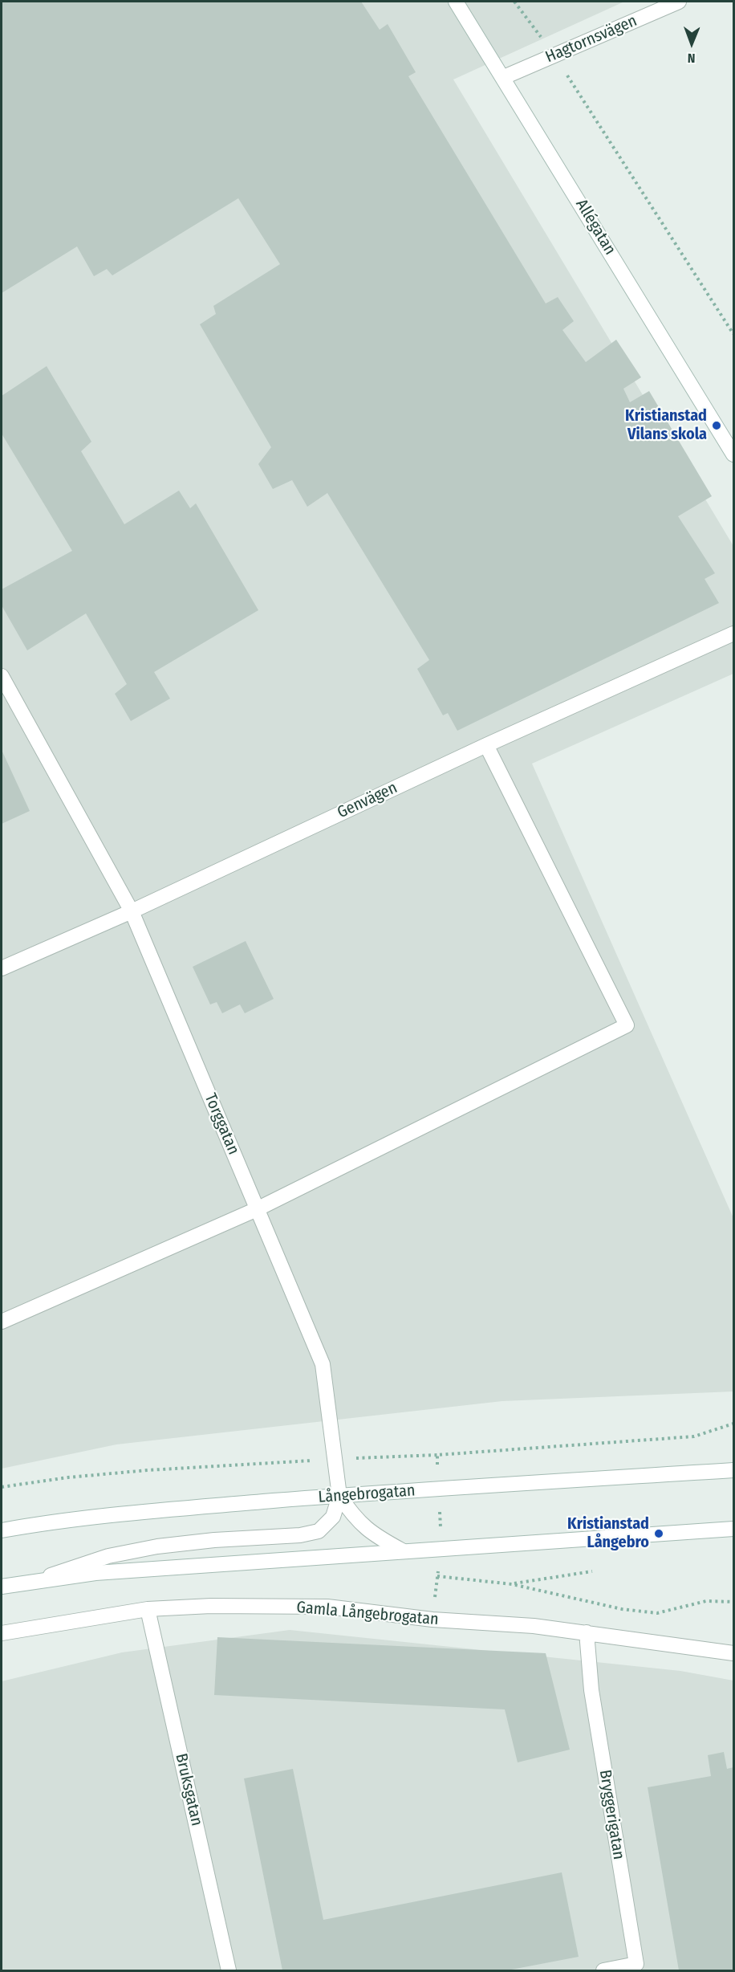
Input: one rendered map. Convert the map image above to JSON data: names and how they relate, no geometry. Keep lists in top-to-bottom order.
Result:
{
  "streets": {
    "street": [
      "Hagtornsvägen",
      "Allégatan",
      "Genvägen",
      "Torggatan",
      "Långebrogatan",
      "Gamla Långebrogatan",
      "Bruksgatan",
      "Bryggerigatan"
    ]
  },
  "crossings": [
    ["Hagtornsvägen", "Allégatan"],
    ["Genvägen", "Torggatan"],
    ["Torggatan", "Långebrogatan"],
    ["Gamla Långebrogatan", "Bruksgatan"],
    ["Gamla Långebrogatan", "Bryggerigatan"]
  ],
  "places": ["Kristianstad Vilans skola", "Kristianstad Långebro"],
  "north": "bottom"
}
